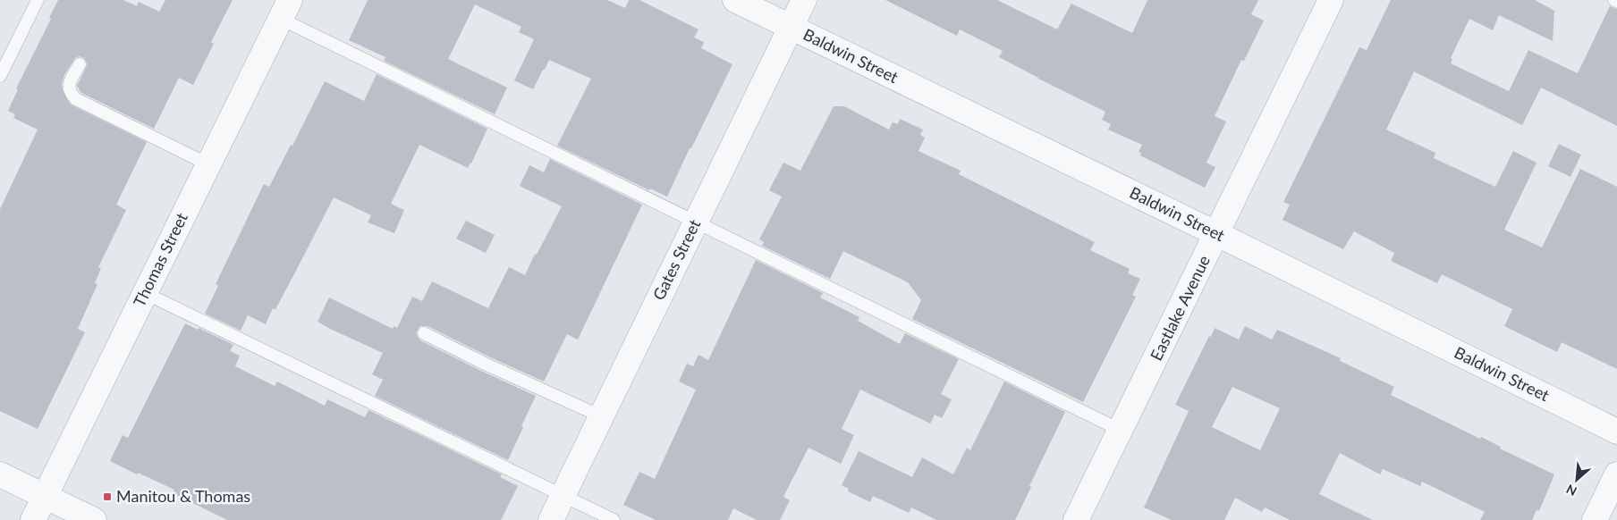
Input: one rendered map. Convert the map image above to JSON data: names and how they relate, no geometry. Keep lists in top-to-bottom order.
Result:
{
  "streets": {
    "street": [
      "Baldwin Street",
      "Thomas Street",
      "Gates Street",
      "Eastlake Avenue"
    ]
  },
  "crossings": [
    ["Baldwin Street", "Gates Street"],
    ["Baldwin Street", "Eastlake Avenue"]
  ],
  "places": {
    "transit": ["Manitou & Thomas"]
  },
  "north": "bottom left"
}
